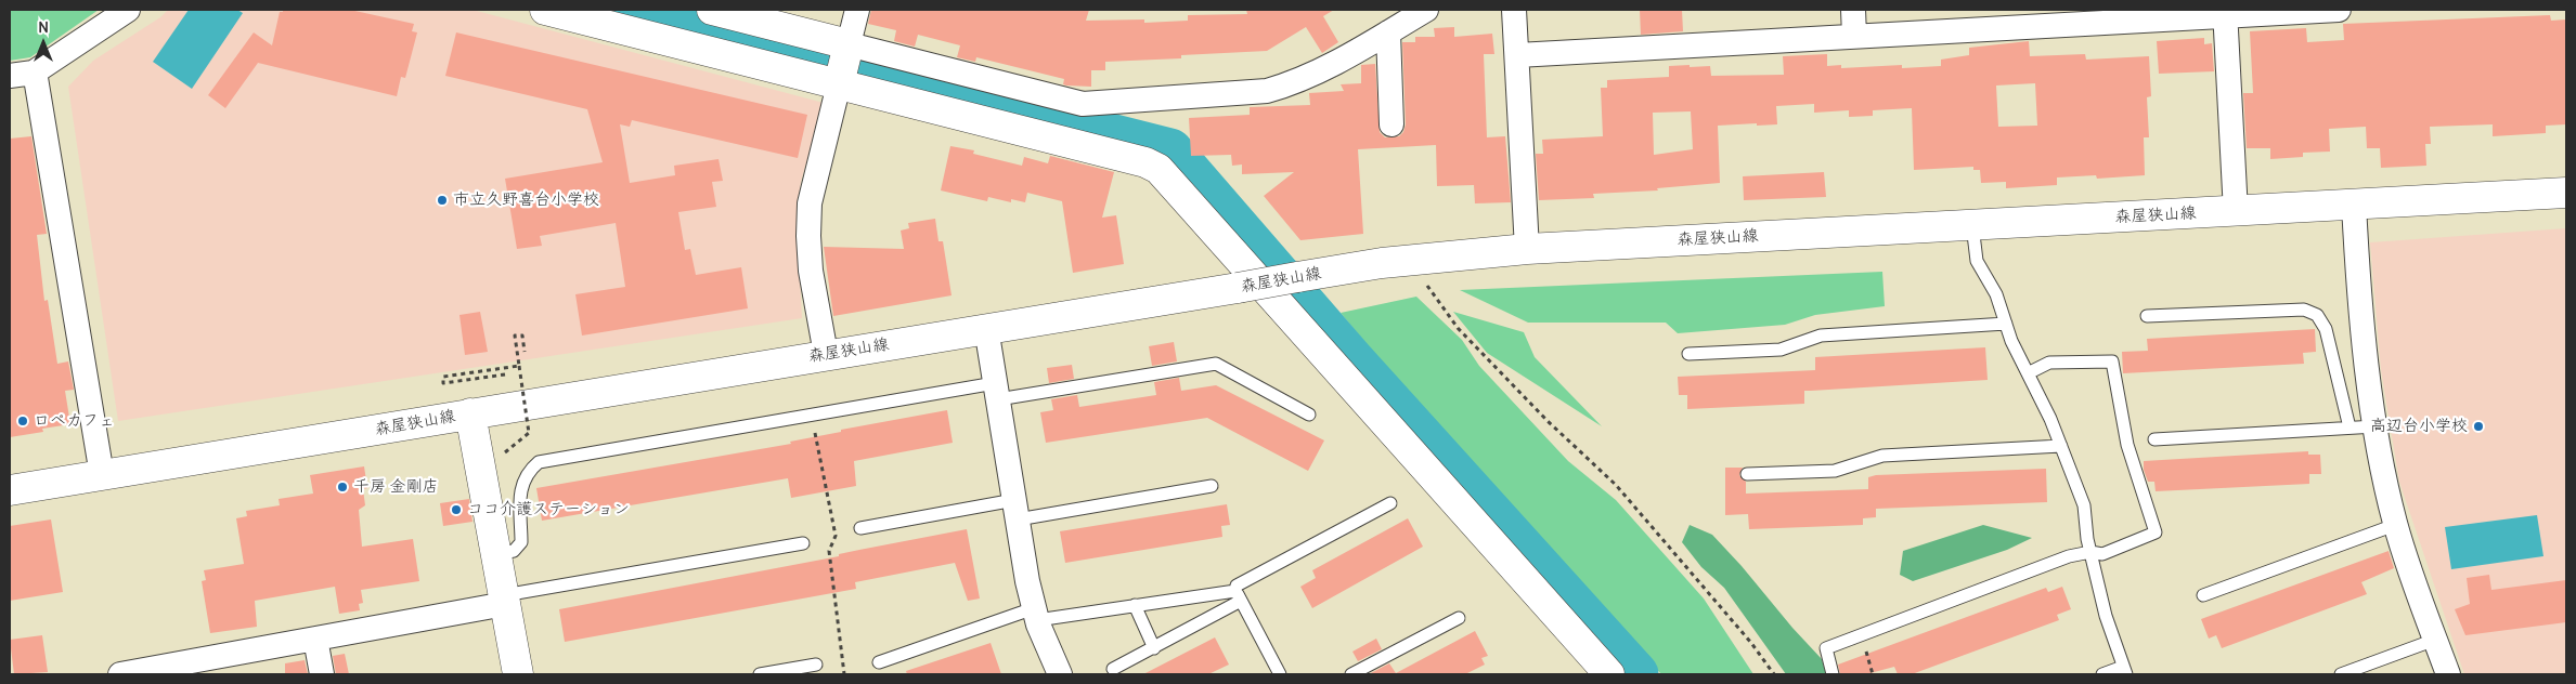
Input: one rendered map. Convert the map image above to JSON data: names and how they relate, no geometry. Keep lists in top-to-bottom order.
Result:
{
  "streets": {
    "main road": ["森屋狭山線"]
  },
  "places": [
    "市立久野喜台小学校",
    "ロペカフェ",
    "高辺台小学校",
    "千房 金剛店",
    "ココ介護ステーション"
  ],
  "north": "top"
}
